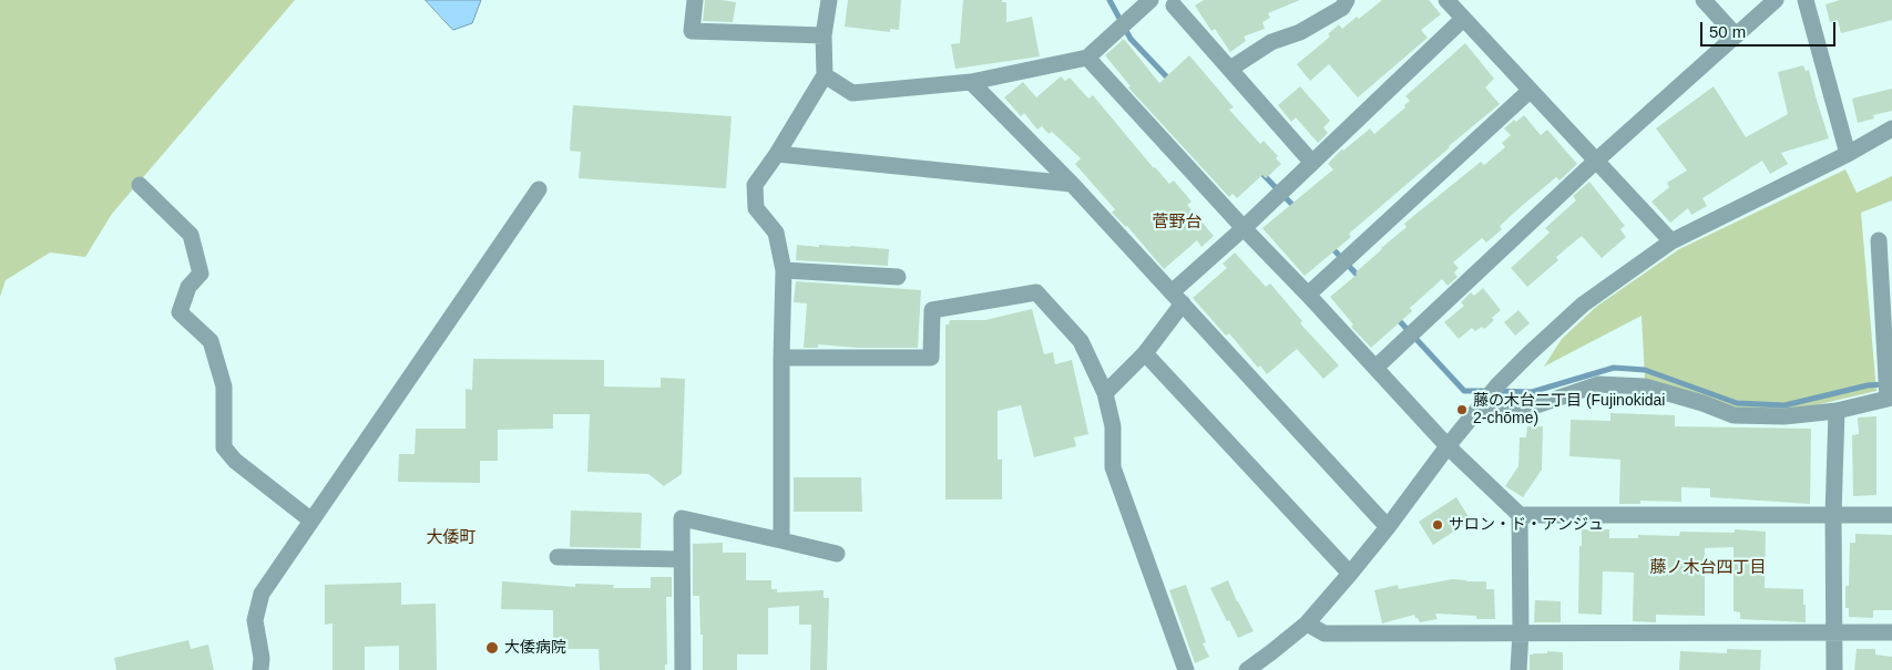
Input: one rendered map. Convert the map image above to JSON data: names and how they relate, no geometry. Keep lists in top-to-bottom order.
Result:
{
  "districts": ["菅野台", "大倭町", "藤ノ木台四丁目"],
  "places": ["藤の木台二丁目 (Fujinokidai 2-chōme)", "サロン・ド・アンジュ", "大倭病院"],
  "scale_bar": "50 m"
}
